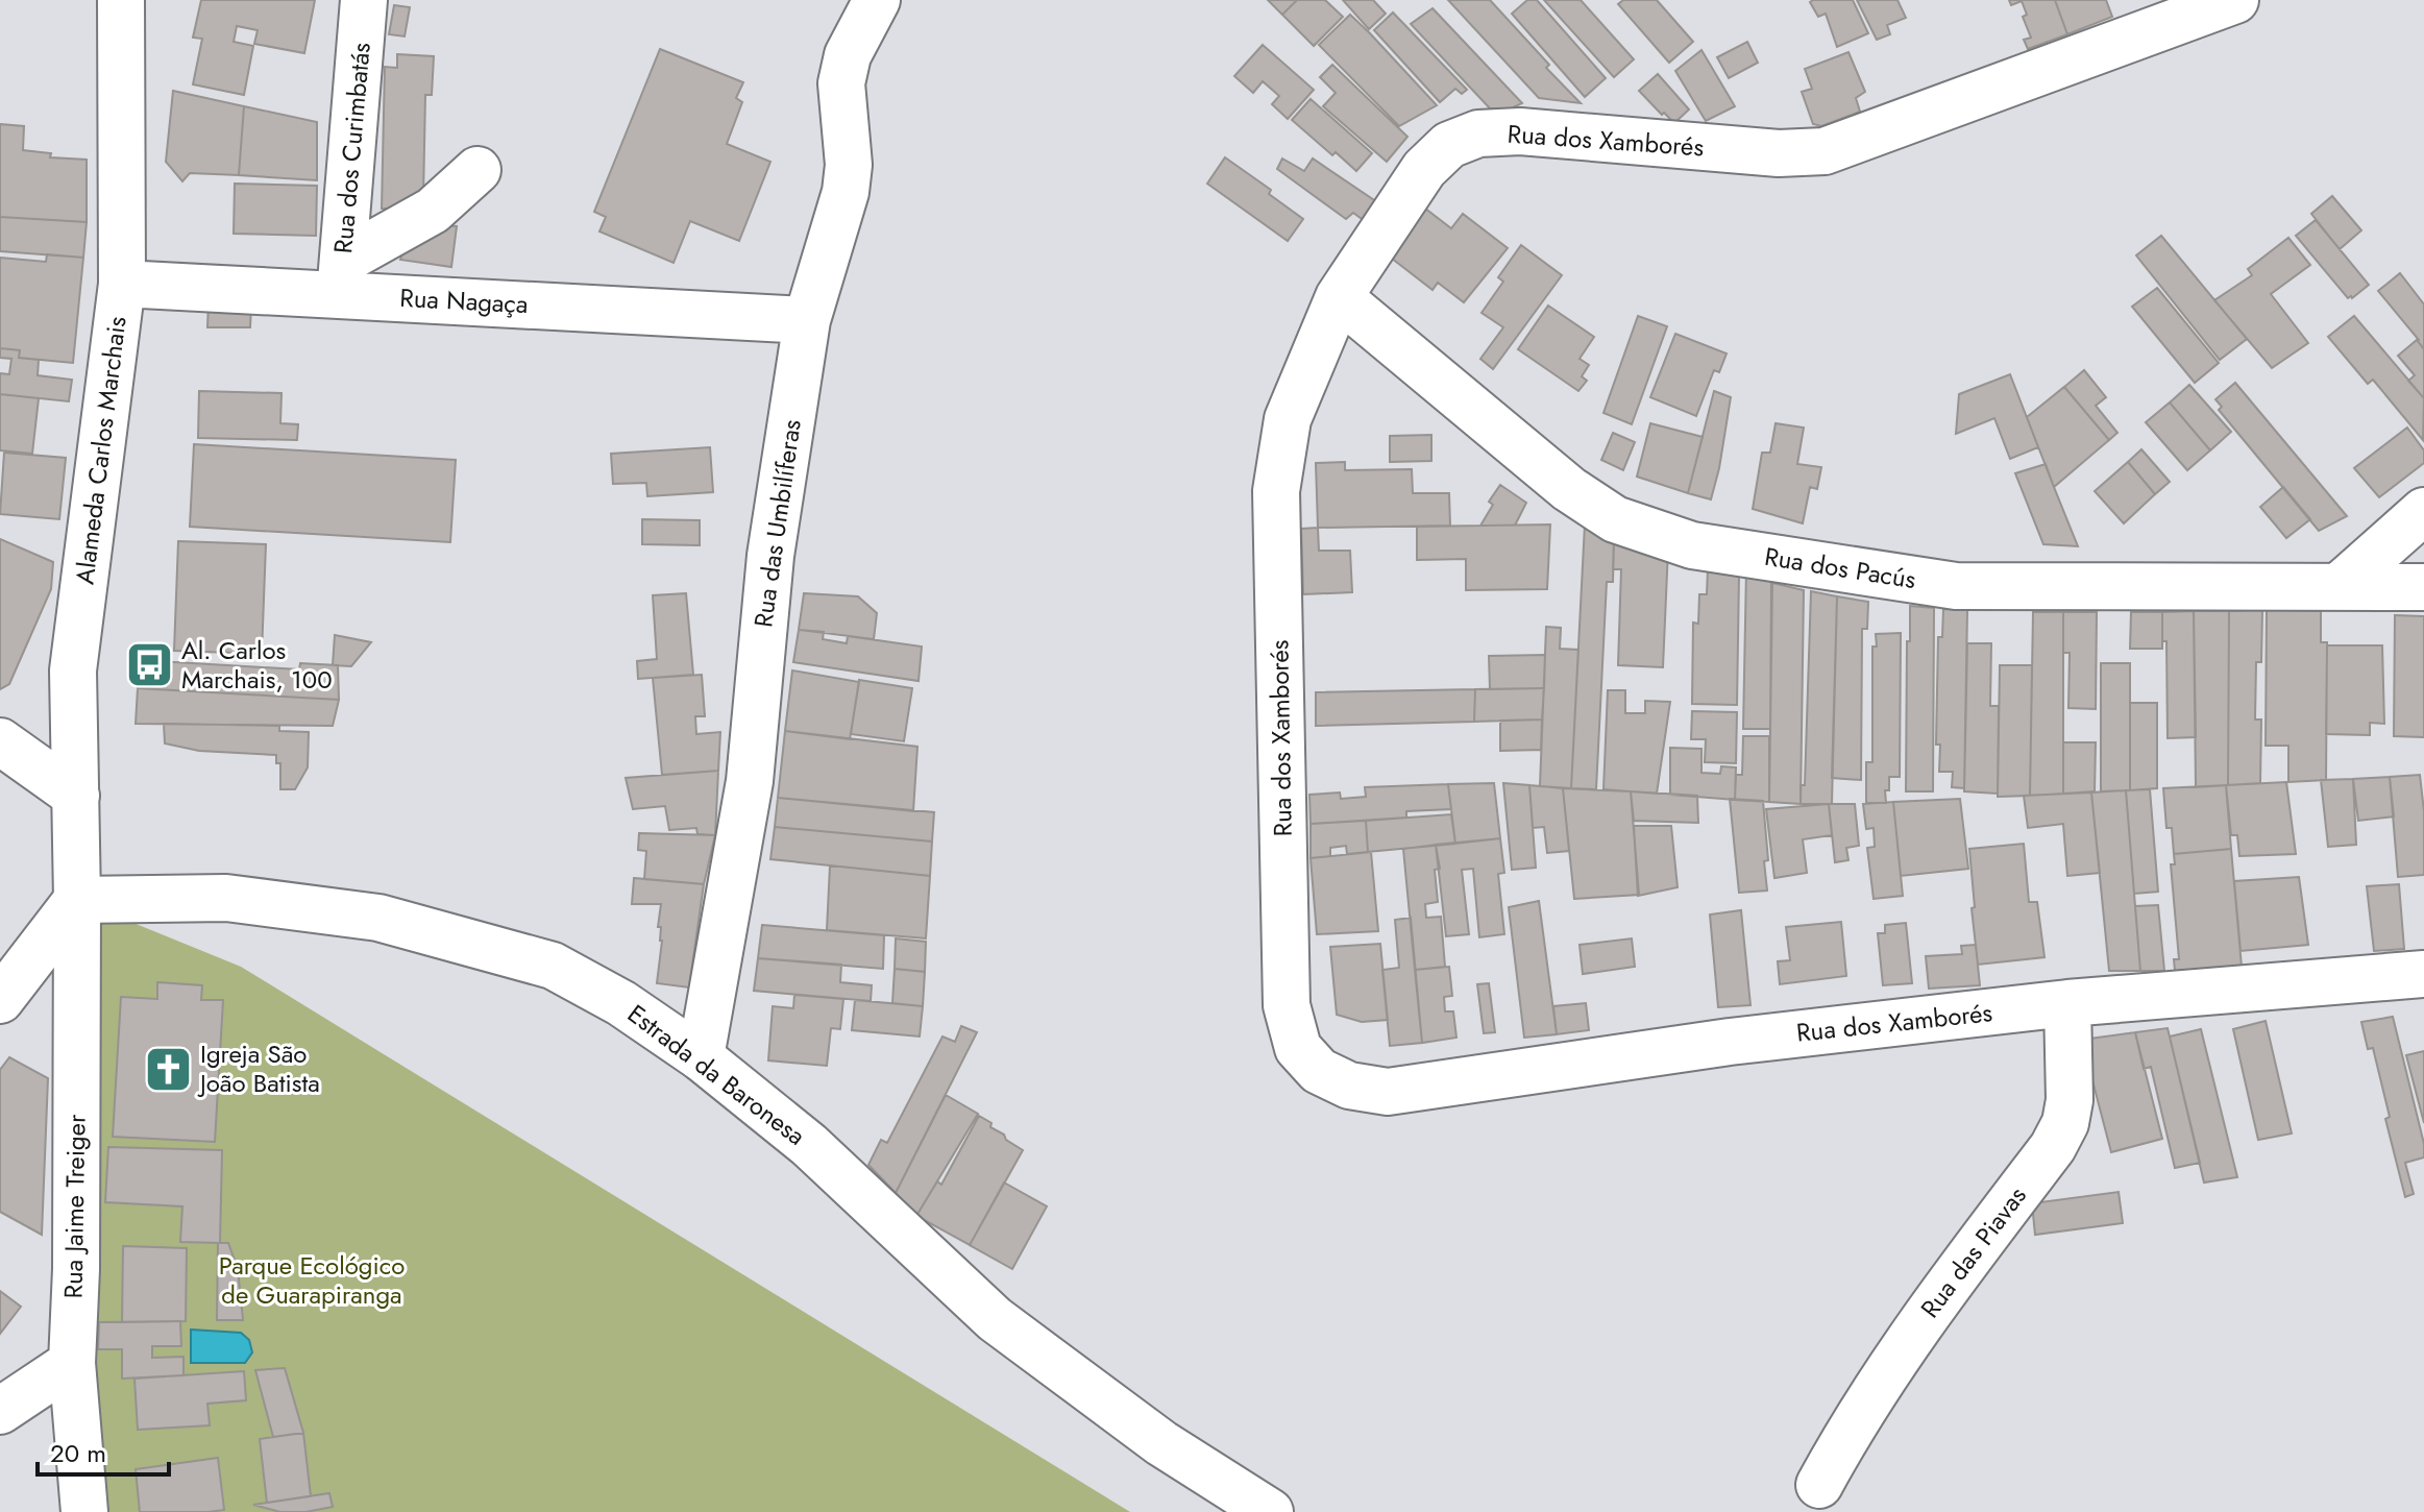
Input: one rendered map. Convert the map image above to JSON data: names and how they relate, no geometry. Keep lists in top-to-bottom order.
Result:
{
  "streets": {
    "street": [
      "Rua dos Xamborés",
      "Rua dos Curimbatás",
      "Rua Nagaça",
      "Alameda Carlos Marchais",
      "Rua das Umbilíferas",
      "Rua dos Pacús",
      "Estrada da Baronesa",
      "Rua Jaime Treiger",
      "Rua das Piavas"
    ]
  },
  "crossings": [
    ["Rua dos Xamborés", "Rua dos Pacús"],
    ["Rua dos Xamborés", "Rua das Piavas"],
    ["Rua dos Curimbatás", "Rua Nagaça"],
    ["Rua Nagaça", "Alameda Carlos Marchais"],
    ["Rua Nagaça", "Rua das Umbilíferas"],
    ["Alameda Carlos Marchais", "Estrada da Baronesa"],
    ["Alameda Carlos Marchais", "Rua Jaime Treiger"],
    ["Rua das Umbilíferas", "Estrada da Baronesa"],
    ["Estrada da Baronesa", "Rua Jaime Treiger"]
  ],
  "parks": ["Parque Ecológico de Guarapiranga"],
  "places": {
    "bus stop": ["Al. Carlos Marchais, 100"],
    "church": ["Igreja São João Batista"]
  },
  "scale_bar": "20 m"
}
